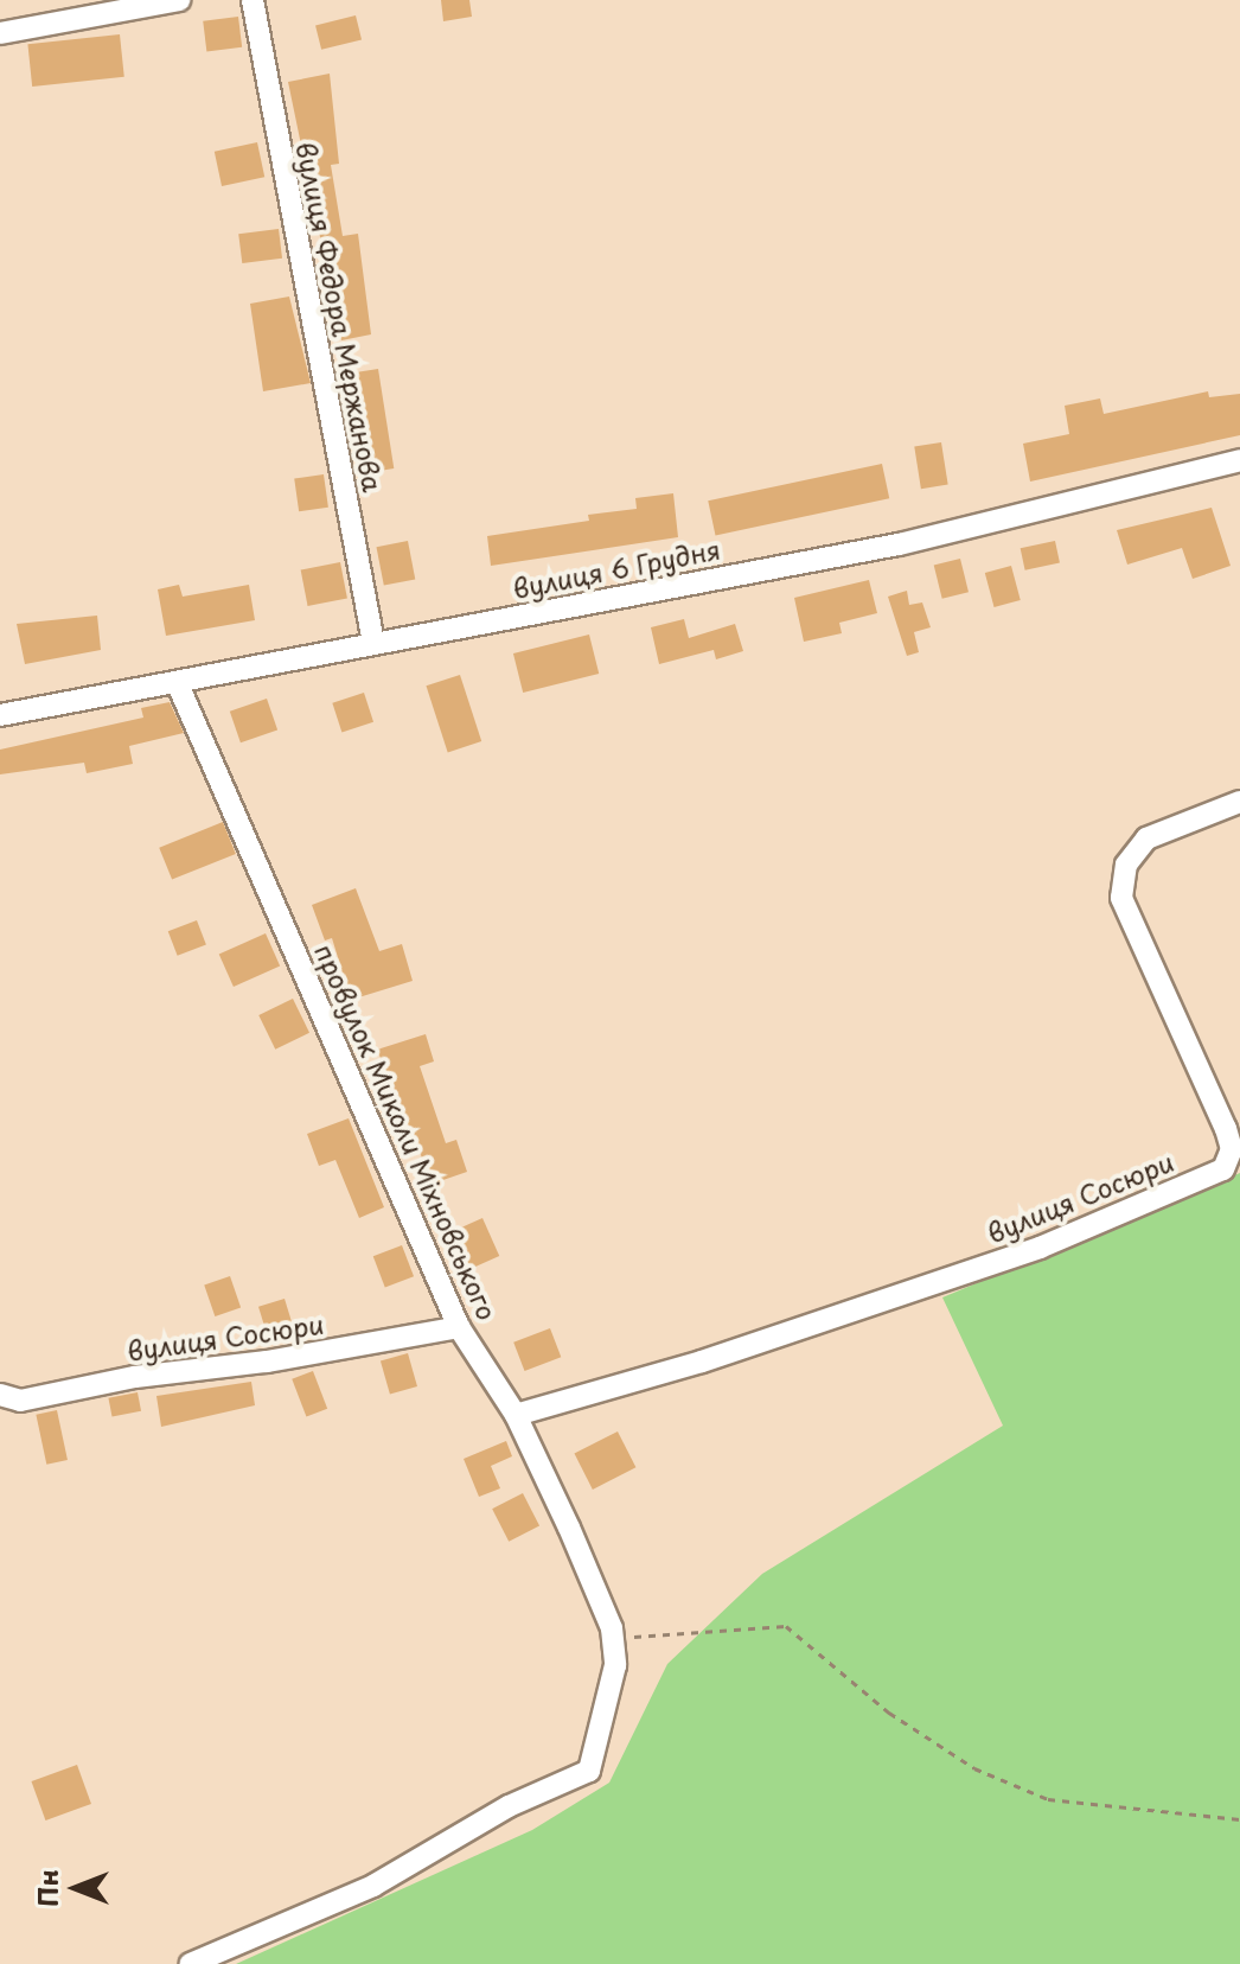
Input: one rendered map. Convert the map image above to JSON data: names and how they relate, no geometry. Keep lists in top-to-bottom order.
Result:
{
  "streets": {
    "street": [
      "вулиця Федора Мержанова",
      "вулиця 6 Грудня",
      "провулок Миколи Міхновського",
      "вулиця Сосюри"
    ]
  },
  "crossings": [
    ["вулиця Федора Мержанова", "вулиця 6 Грудня"],
    ["вулиця 6 Грудня", "провулок Миколи Міхновського"],
    ["провулок Миколи Міхновського", "вулиця Сосюри"]
  ],
  "north": "left"
}
